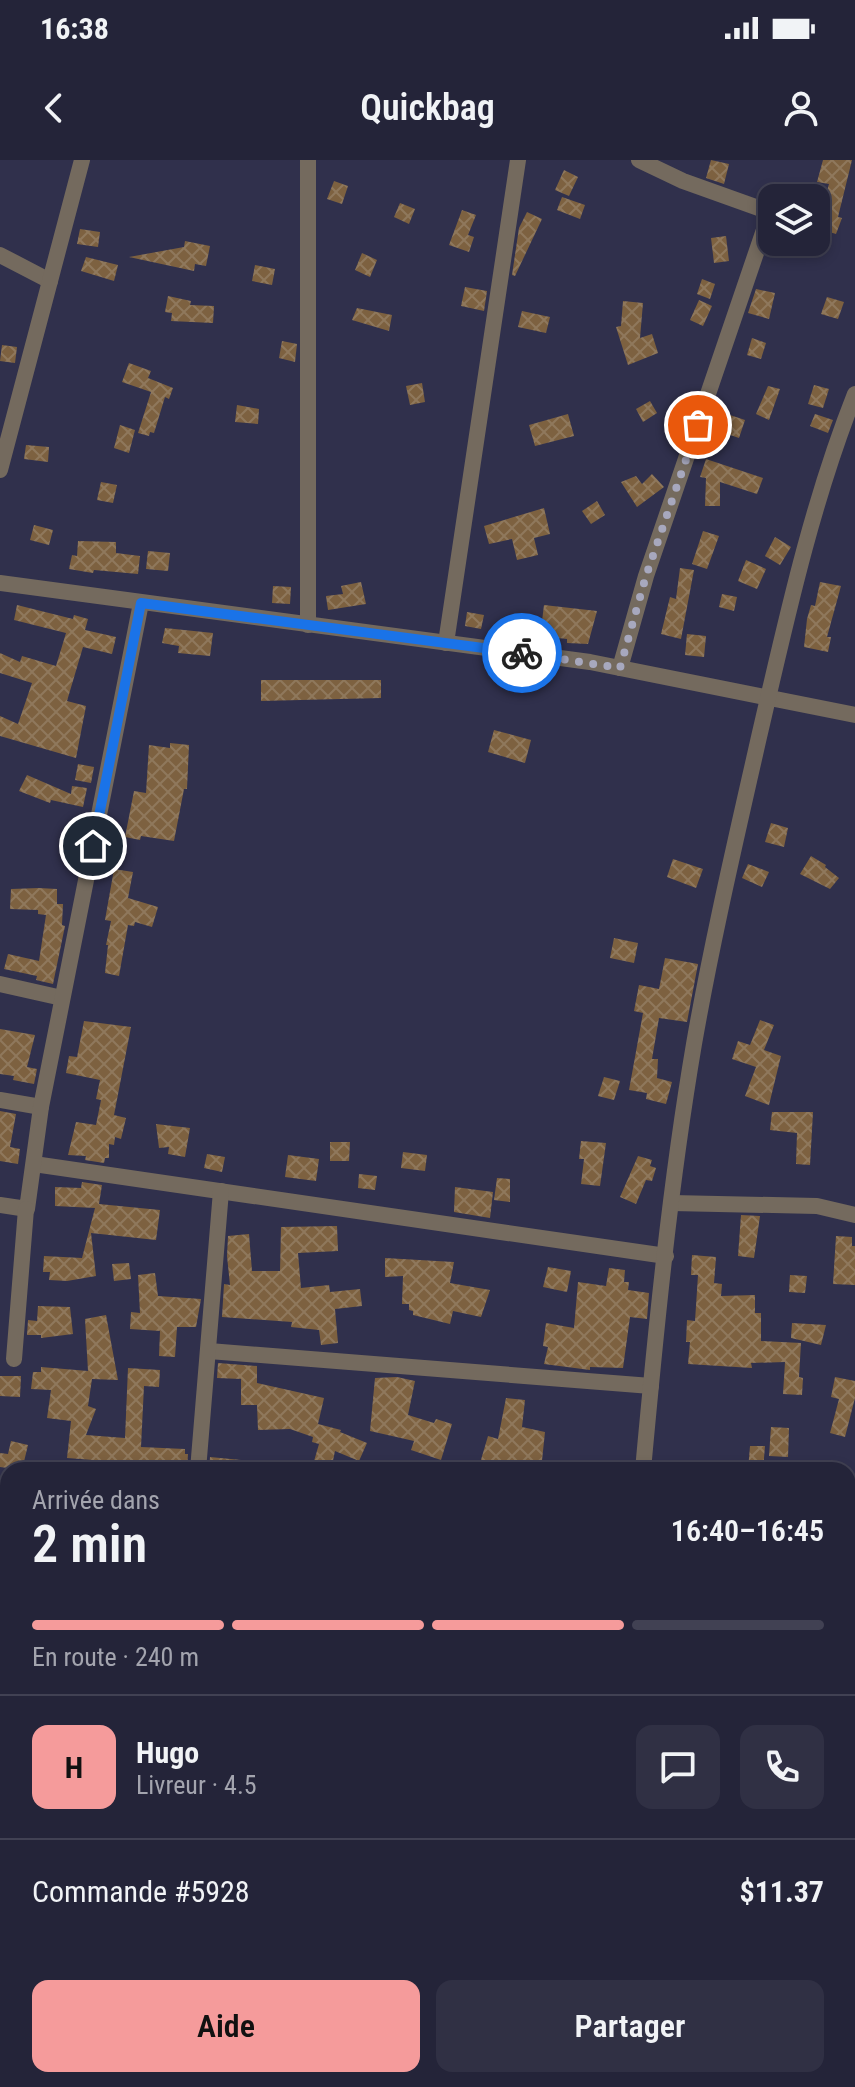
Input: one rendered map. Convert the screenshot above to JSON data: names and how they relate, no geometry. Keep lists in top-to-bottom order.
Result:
{
  "page": {
    "status": "16:38",
    "header": "Quickbag",
    "heading": ["2 min", "Arrivée dans", "16:40–16:45"],
    "panel": [
      "Hugo",
      "Livreur · 4.5",
      "Commande #5928",
      "$11.37"
    ],
    "bar": "En route · 240 m",
    "round": "H",
    "buttons": ["Aide", "Partager"]
  }
}
